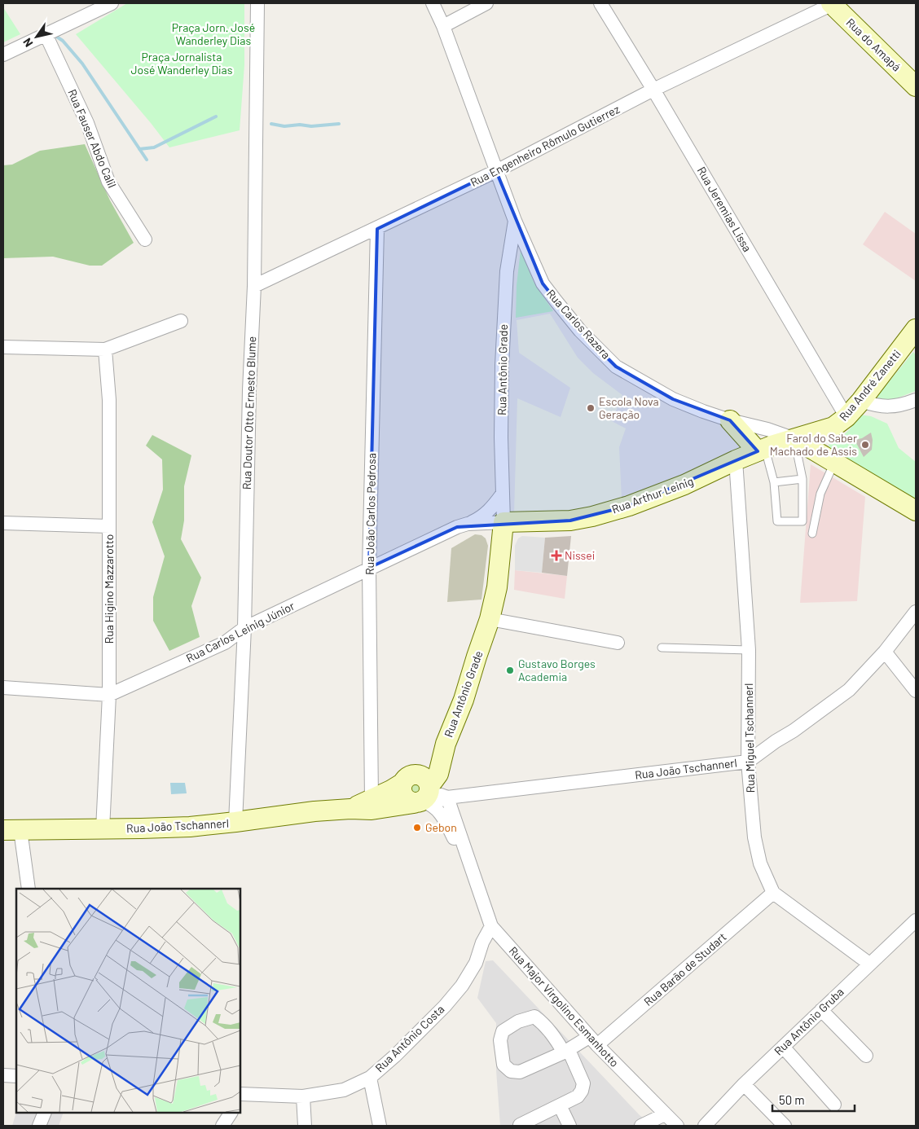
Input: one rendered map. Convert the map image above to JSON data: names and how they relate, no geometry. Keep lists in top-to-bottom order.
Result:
{
  "streets": {
    "main road": [
      "Rua do Amapá",
      "Rua Carlos Razera",
      "Rua Antônio Grade",
      "Rua André Zanetti",
      "Rua Arthur Leinig",
      "Rua João Tschannerl"
    ],
    "street": [
      "Rua Fauser Abdo Calil",
      "Rua Engenheiro Rômulo Gutierrez",
      "Rua Jeremias Lissa",
      "Rua Doutor Otto Ernesto Blume",
      "Rua João Carlos Pedrosa",
      "Rua Higino Mazzarotto",
      "Rua Carlos Leinig Júnior",
      "Rua Miguel Tschannerl",
      "Rua Barão de Studart",
      "Rua Major Virgolino Esmanhotto",
      "Rua Antônio Gruba",
      "Rua Antônio Costa"
    ]
  },
  "crossings": [
    ["Rua do Amapá", "Rua Engenheiro Rômulo Gutierrez"],
    ["Rua Engenheiro Rômulo Gutierrez", "Rua Jeremias Lissa"],
    ["Rua Engenheiro Rômulo Gutierrez", "Rua Antônio Grade"],
    ["Rua Engenheiro Rômulo Gutierrez", "Rua Doutor Otto Ernesto Blume"],
    ["Rua Engenheiro Rômulo Gutierrez", "Rua João Carlos Pedrosa"],
    ["Rua Jeremias Lissa", "Rua André Zanetti"],
    ["Rua Carlos Razera", "Rua Antônio Grade"],
    ["Rua Carlos Razera", "Rua André Zanetti"],
    ["Rua Carlos Razera", "Rua Arthur Leinig"],
    ["Rua Antônio Grade", "Rua Arthur Leinig"],
    ["Rua Antônio Grade", "Rua Carlos Leinig Júnior"],
    ["Rua Antônio Grade", "Rua João Tschannerl"],
    ["Rua Antônio Grade", "Rua Major Virgolino Esmanhotto"],
    ["Rua André Zanetti", "Rua Arthur Leinig"],
    ["Rua Doutor Otto Ernesto Blume", "Rua Carlos Leinig Júnior"],
    ["Rua Doutor Otto Ernesto Blume", "Rua João Tschannerl"],
    ["Rua Arthur Leinig", "Rua Carlos Leinig Júnior"],
    ["Rua Arthur Leinig", "Rua Miguel Tschannerl"],
    ["Rua João Carlos Pedrosa", "Rua Carlos Leinig Júnior"],
    ["Rua João Carlos Pedrosa", "Rua João Tschannerl"],
    ["Rua Higino Mazzarotto", "Rua Carlos Leinig Júnior"],
    ["Rua Higino Mazzarotto", "Rua João Tschannerl"],
    ["Rua Miguel Tschannerl", "Rua João Tschannerl"],
    ["Rua Miguel Tschannerl", "Rua Barão de Studart"],
    ["Rua Miguel Tschannerl", "Rua Antônio Gruba"],
    ["Rua João Tschannerl", "Rua Major Virgolino Esmanhotto"],
    ["Rua Barão de Studart", "Rua Major Virgolino Esmanhotto"],
    ["Rua Major Virgolino Esmanhotto", "Rua Antônio Costa"]
  ],
  "parks": ["Praça Jorn. José Wanderley Dias", "Praça Jornalista José Wanderley Dias"],
  "places": {
    "other": [
      "Escola Nova Geração",
      "Farol do Saber Machado de Assis",
      "Gustavo Borges Academia",
      "Gebon"
    ],
    "health": ["Nissei"]
  },
  "scale_bar": "50 m",
  "north": "bottom left"
}
